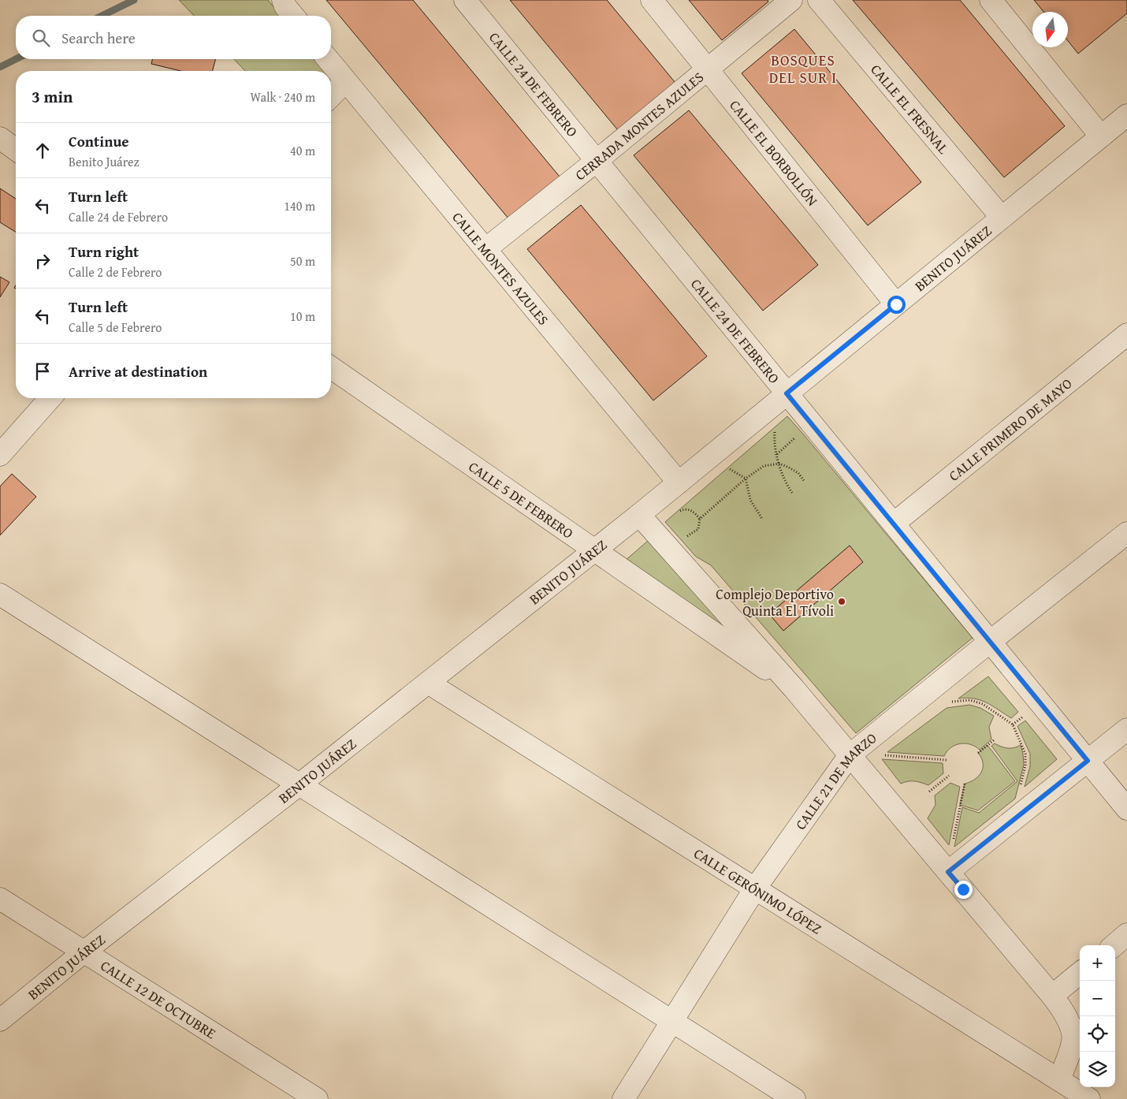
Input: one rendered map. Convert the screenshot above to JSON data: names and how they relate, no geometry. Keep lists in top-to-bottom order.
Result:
{
  "streets": {
    "street": [
      "CALLE 24 DE FEBRERO",
      "CALLE EL FRESNAL",
      "CERRADA MONTES AZULES",
      "CALLE EL BORBOLLÓN",
      "BENITO JUÁREZ",
      "CALLE MONTES AZULES",
      "CALLE PRIMERO DE MAYO",
      "CALLE 5 DE FEBRERO",
      "CALLE 21 DE MARZO",
      "CALLE GERÓNIMO LÓPEZ",
      "CALLE 12 DE OCTUBRE"
    ]
  },
  "crossings": [
    ["CALLE 24 DE FEBRERO", "CERRADA MONTES AZULES"],
    ["CALLE 24 DE FEBRERO", "BENITO JUÁREZ"],
    ["CALLE 24 DE FEBRERO", "CALLE PRIMERO DE MAYO"],
    ["CALLE 24 DE FEBRERO", "CALLE 21 DE MARZO"],
    ["CALLE EL FRESNAL", "BENITO JUÁREZ"],
    ["CERRADA MONTES AZULES", "CALLE EL BORBOLLÓN"],
    ["CERRADA MONTES AZULES", "CALLE MONTES AZULES"],
    ["CALLE EL BORBOLLÓN", "BENITO JUÁREZ"],
    ["BENITO JUÁREZ", "CALLE MONTES AZULES"],
    ["BENITO JUÁREZ", "CALLE 5 DE FEBRERO"],
    ["BENITO JUÁREZ", "CALLE GERÓNIMO LÓPEZ"],
    ["BENITO JUÁREZ", "CALLE 12 DE OCTUBRE"],
    ["CALLE 5 DE FEBRERO", "CALLE 21 DE MARZO"],
    ["CALLE 5 DE FEBRERO", "CALLE GERÓNIMO LÓPEZ"],
    ["CALLE 21 DE MARZO", "CALLE GERÓNIMO LÓPEZ"]
  ],
  "districts": ["BOSQUES DEL SUR I"],
  "places": ["Complejo Deportivo Quinta El Tívoli"],
  "north": "bottom",
  "page": {
    "search": "Search here",
    "heading": ["3 min", "Walk · 240 m"],
    "list": [
      ["Continue", "Benito Juárez", "40 m"],
      ["Turn left", "Calle 24 de Febrero", "140 m"],
      ["Turn right", "Calle 2 de Febrero", "50 m"],
      ["Turn left", "Calle 5 de Febrero", "10 m"],
      "Arrive at destination"
    ],
    "map_buttons": ["+", "−"]
  }
}
